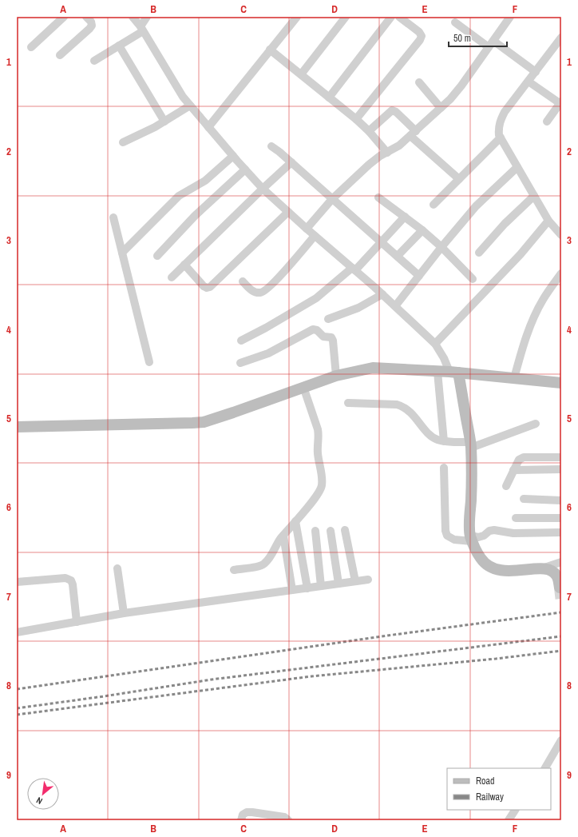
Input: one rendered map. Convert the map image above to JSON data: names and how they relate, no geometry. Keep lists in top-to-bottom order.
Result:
{
  "legend": ["Road", "Railway"],
  "scale_bar": "50 m",
  "north": "bottom left",
  "grid": {
    "columns": [
      "A",
      "B",
      "C",
      "D",
      "E",
      "F"
    ],
    "rows": [
      "1",
      "2",
      "3",
      "4",
      "5",
      "6",
      "7",
      "8",
      "9"
    ]
  }
}
